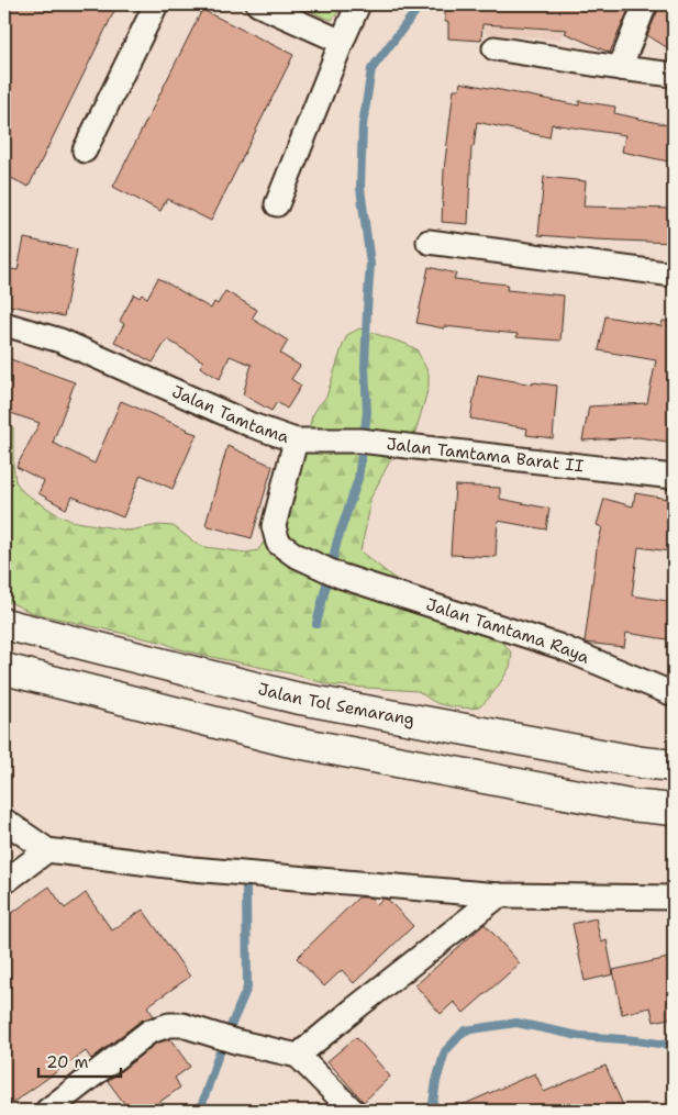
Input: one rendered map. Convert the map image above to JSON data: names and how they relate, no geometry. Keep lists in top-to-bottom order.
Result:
{
  "streets": {
    "highway": ["Jalan Tol Semarang"],
    "street": ["Jalan Tamtama", "Jalan Tamtama Barat II", "Jalan Tamtama Raya"]
  },
  "crossings": [
    ["Jalan Tamtama", "Jalan Tamtama Barat II"],
    ["Jalan Tamtama", "Jalan Tamtama Raya"]
  ],
  "scale_bar": "20 m"
}
